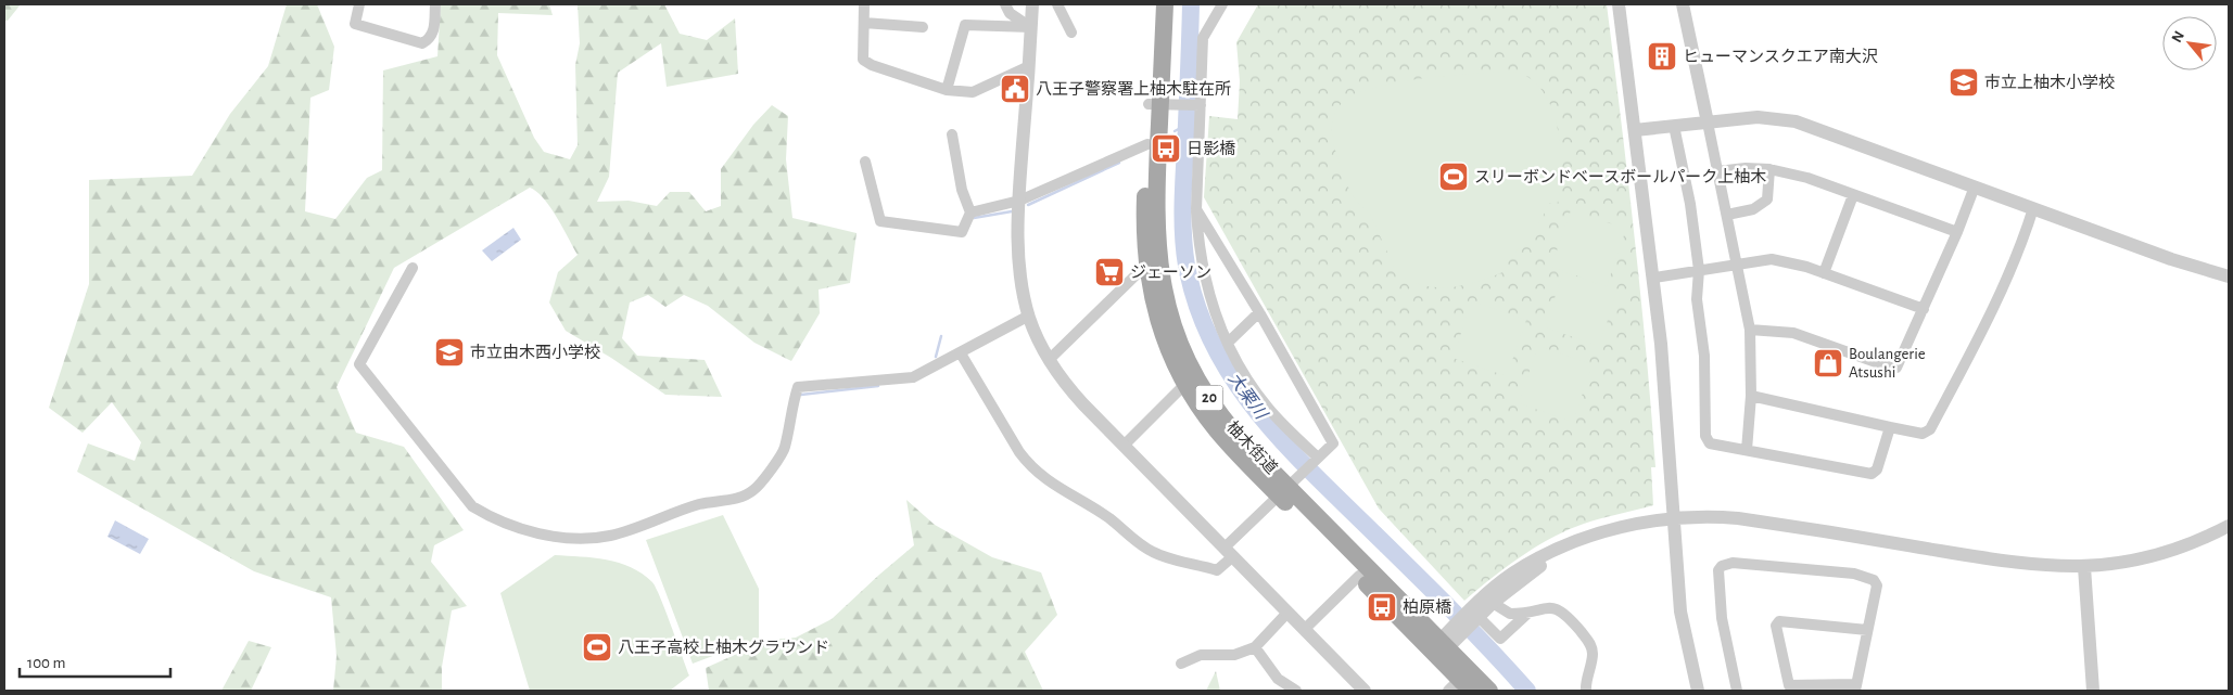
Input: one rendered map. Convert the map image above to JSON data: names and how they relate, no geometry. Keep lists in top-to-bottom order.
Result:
{
  "streets": {
    "main road": ["20", "柚木街道"]
  },
  "water": ["大栗川"],
  "places": {
    "building": ["ヒューマンスクエア南大沢"],
    "school or university": ["市立上柚木小学校", "市立由木西小学校"],
    "public building": ["八王子警察署上柚木駐在所"],
    "bus stop": ["日影橋", "柏原橋"],
    "sports": ["スリーボンドベースボールパーク上柚木", "八王子高校上柚木グラウンド"],
    "supermarket": ["ジェーソン"],
    "shop": ["Boulangerie Atsushi"]
  },
  "scale_bar": "100 m",
  "north": "top left"
}
